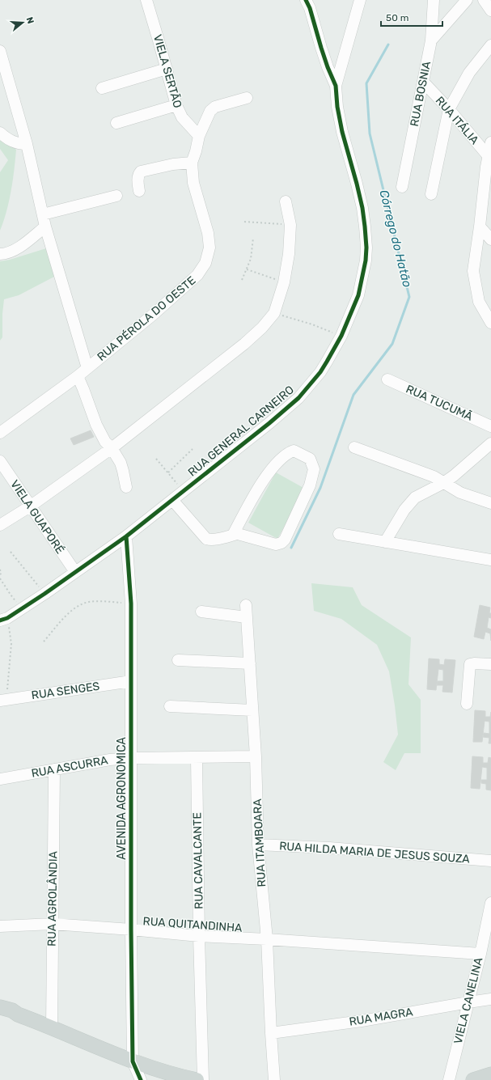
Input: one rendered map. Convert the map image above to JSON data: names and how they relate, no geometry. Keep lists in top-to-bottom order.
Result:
{
  "streets": {
    "street": [
      "VIELA SERTÃO",
      "RUA BOSNIA",
      "RUA ITÁLIA",
      "RUA PÉROLA DO OESTE",
      "RUA TUCUMÃ",
      "RUA GENERAL CARNEIRO",
      "VIELA GUAPORÉ",
      "RUA SENGES",
      "RUA ASCURRA",
      "AVENIDA AGRONOMICA",
      "RUA ITAMBOARA",
      "RUA HILDA MARIA DE JESUS SOUZA",
      "RUA CAVALCANTE",
      "RUA AGROLÂNDIA",
      "RUA QUITANDINHA",
      "VIELA CANELINA",
      "RUA MAGRA"
    ]
  },
  "crossings": [
    ["RUA BOSNIA", "RUA ITÁLIA"],
    ["RUA GENERAL CARNEIRO", "VIELA GUAPORÉ"],
    ["RUA GENERAL CARNEIRO", "AVENIDA AGRONOMICA"],
    ["RUA SENGES", "AVENIDA AGRONOMICA"],
    ["RUA ASCURRA", "AVENIDA AGRONOMICA"],
    ["RUA ASCURRA", "RUA ITAMBOARA"],
    ["RUA ASCURRA", "RUA CAVALCANTE"],
    ["RUA ASCURRA", "RUA AGROLÂNDIA"],
    ["AVENIDA AGRONOMICA", "RUA QUITANDINHA"],
    ["RUA ITAMBOARA", "RUA HILDA MARIA DE JESUS SOUZA"],
    ["RUA ITAMBOARA", "RUA QUITANDINHA"],
    ["RUA ITAMBOARA", "RUA MAGRA"],
    ["RUA CAVALCANTE", "RUA QUITANDINHA"],
    ["RUA AGROLÂNDIA", "RUA QUITANDINHA"],
    ["RUA QUITANDINHA", "VIELA CANELINA"],
    ["VIELA CANELINA", "RUA MAGRA"]
  ],
  "water": ["Córrego do Hatão"],
  "scale_bar": "50 m",
  "north": "right"
}
